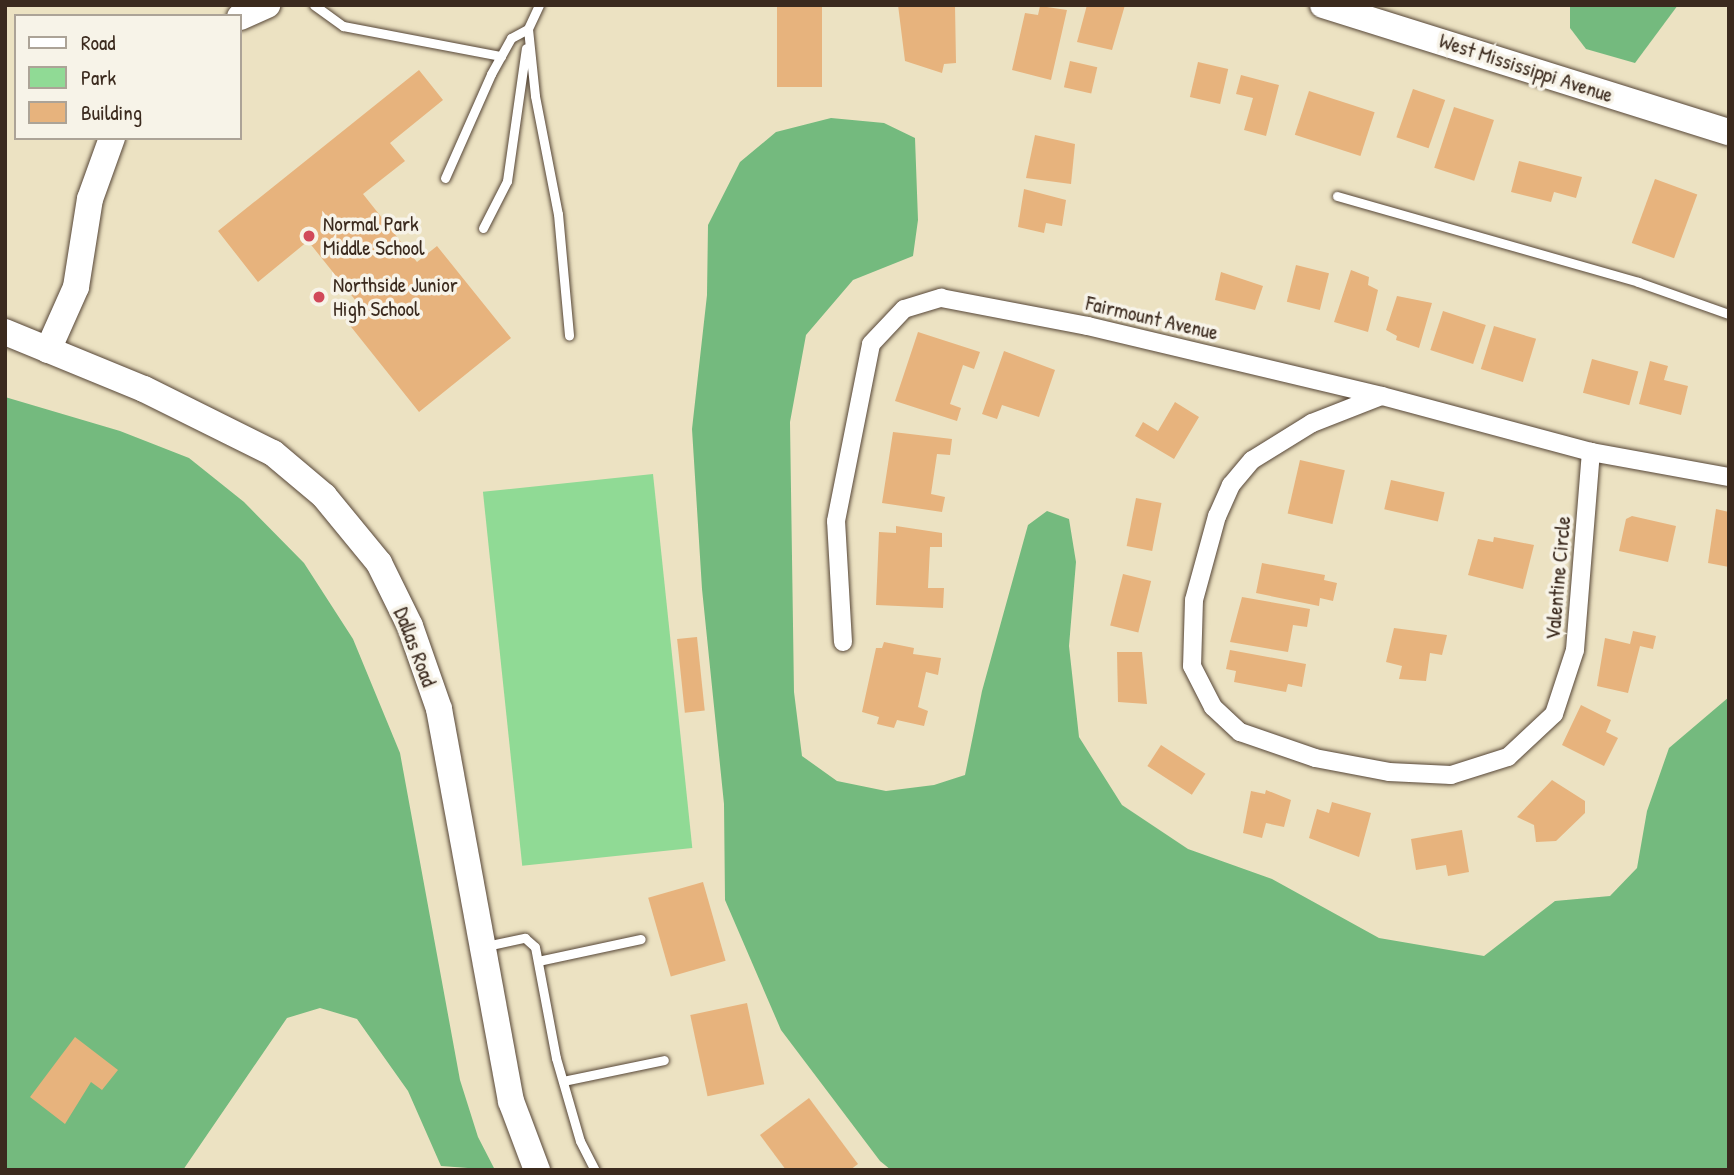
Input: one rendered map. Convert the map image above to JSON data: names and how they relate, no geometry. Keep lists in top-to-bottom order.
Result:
{
  "streets": {
    "street": [
      "West Mississippi Avenue",
      "Fairmount Avenue",
      "Valentine Circle",
      "Dallas Road"
    ]
  },
  "crossings": [
    ["Fairmount Avenue", "Valentine Circle"]
  ],
  "places": ["Normal Park Middle School", "Northside Junior High School"],
  "legend": ["Road", "Park", "Building"]
}
